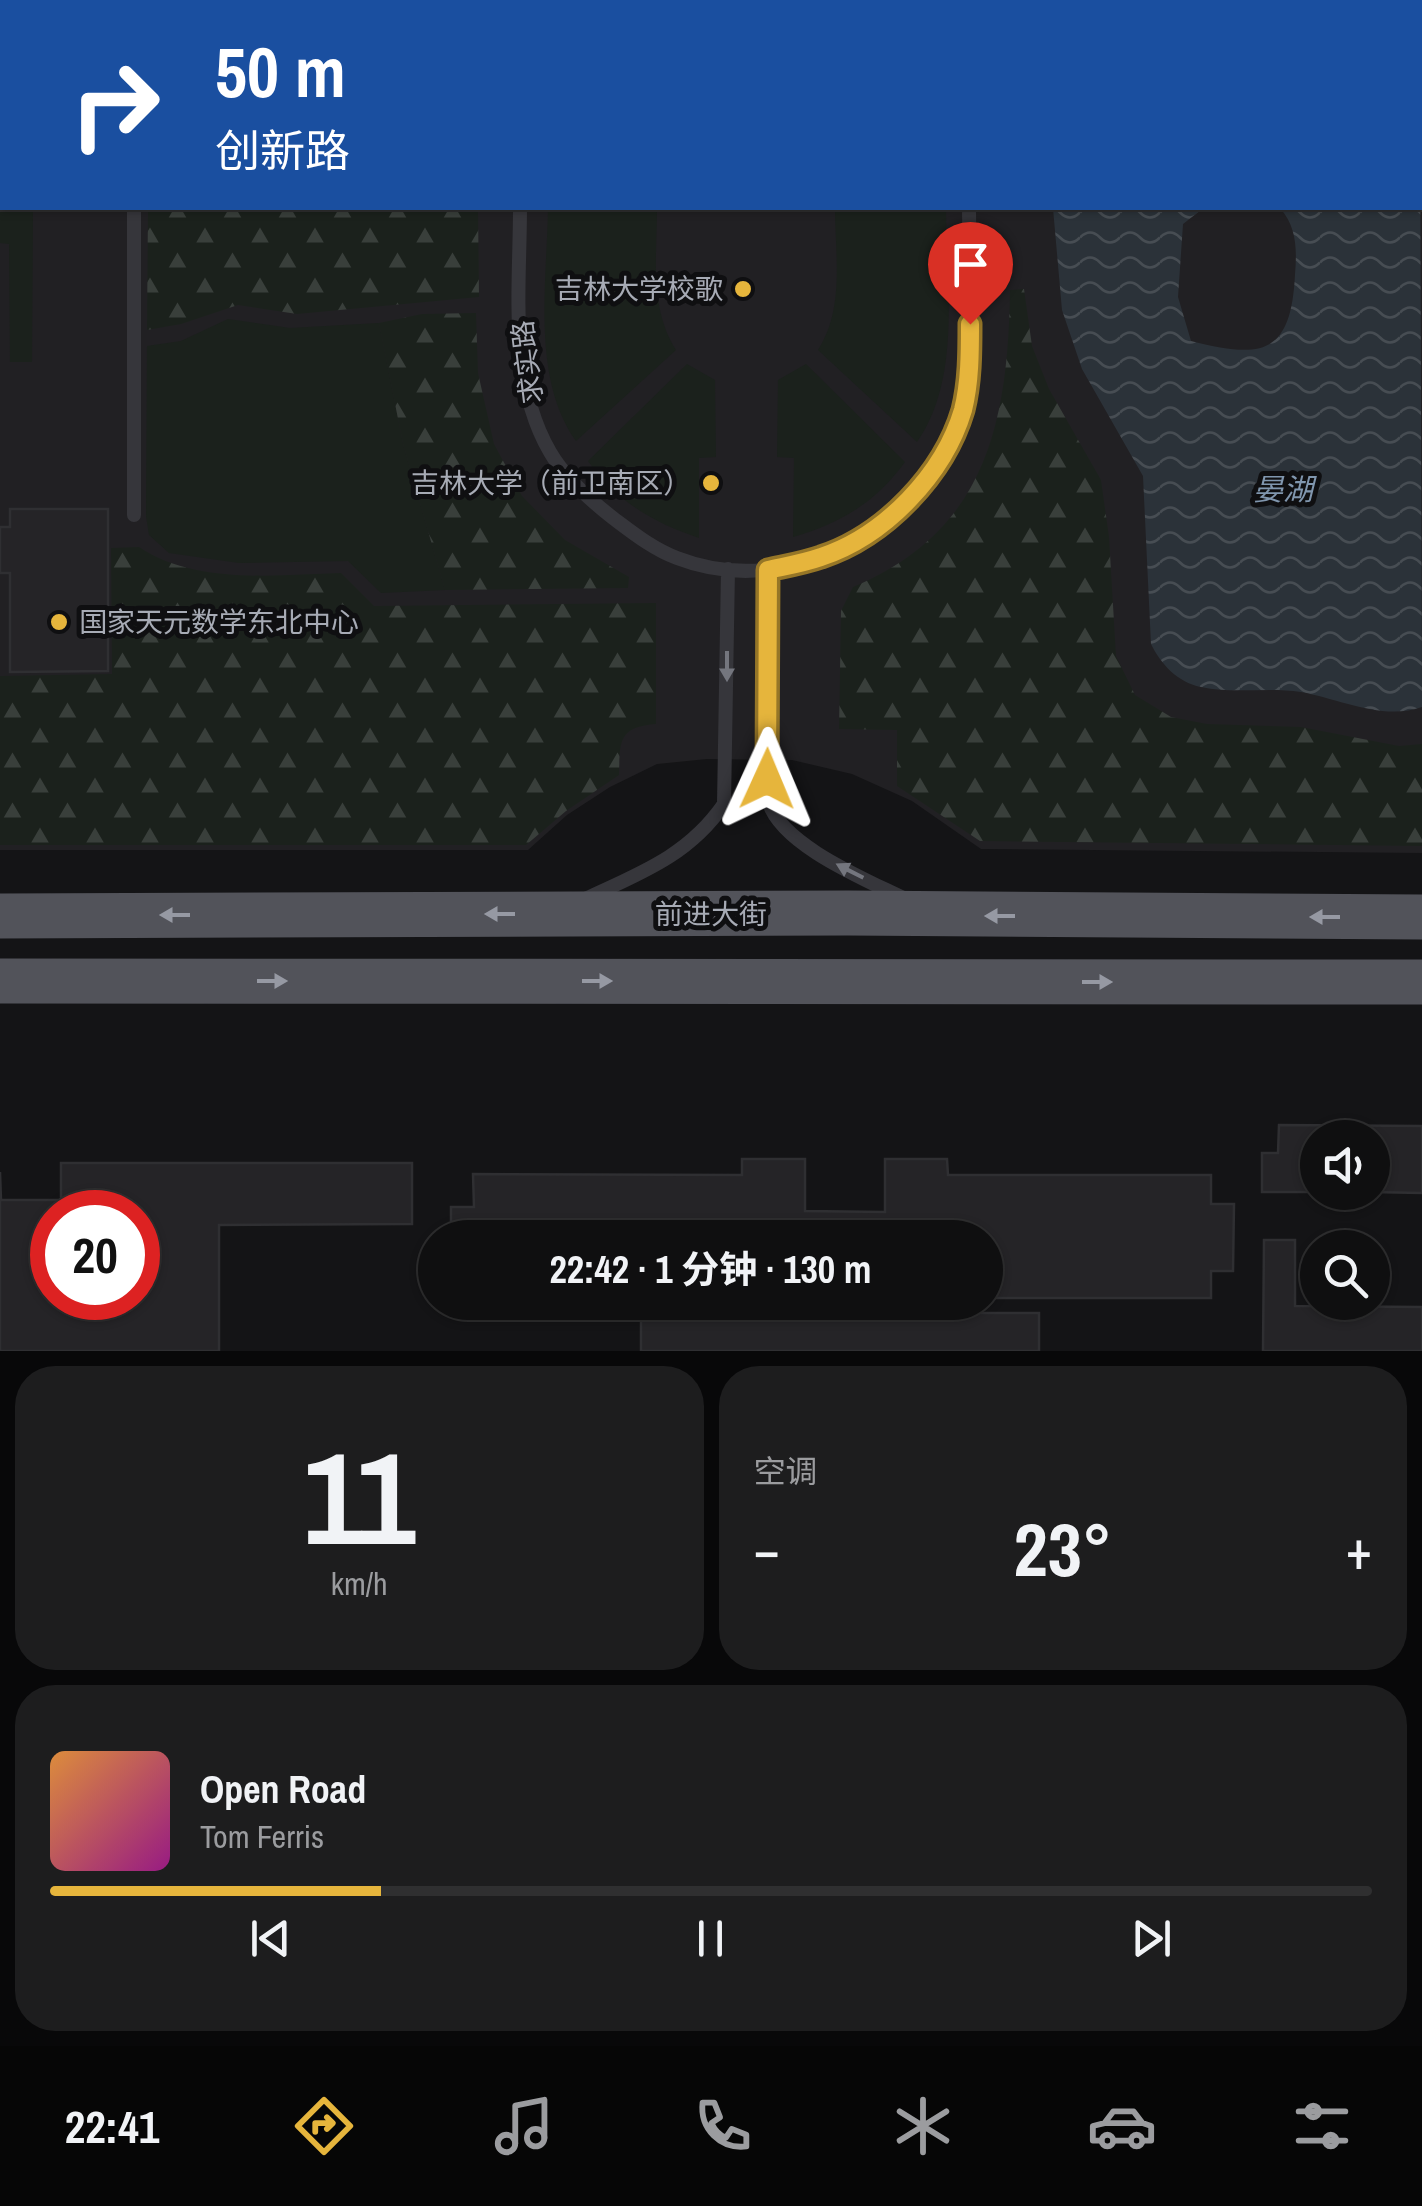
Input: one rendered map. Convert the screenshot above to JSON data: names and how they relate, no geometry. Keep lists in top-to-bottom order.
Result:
{
  "streets": {
    "main road": ["前进大街"],
    "lane": ["求实路"]
  },
  "water": ["晏湖"],
  "places": ["吉林大学校歌", "吉林大学（前卫南区）", "国家天元数学东北中心"],
  "page": {
    "turn": ["50 m", "创新路"],
    "limit": "20",
    "trip": "22:42 · 1 分钟 · 130 m",
    "tile": [
      ["11", "km/h"],
      "空调"
    ],
    "heat": ["−", "23°", "+"],
    "song": ["Open Road", "Tom Ferris"],
    "tabs": "22:41"
  }
}
